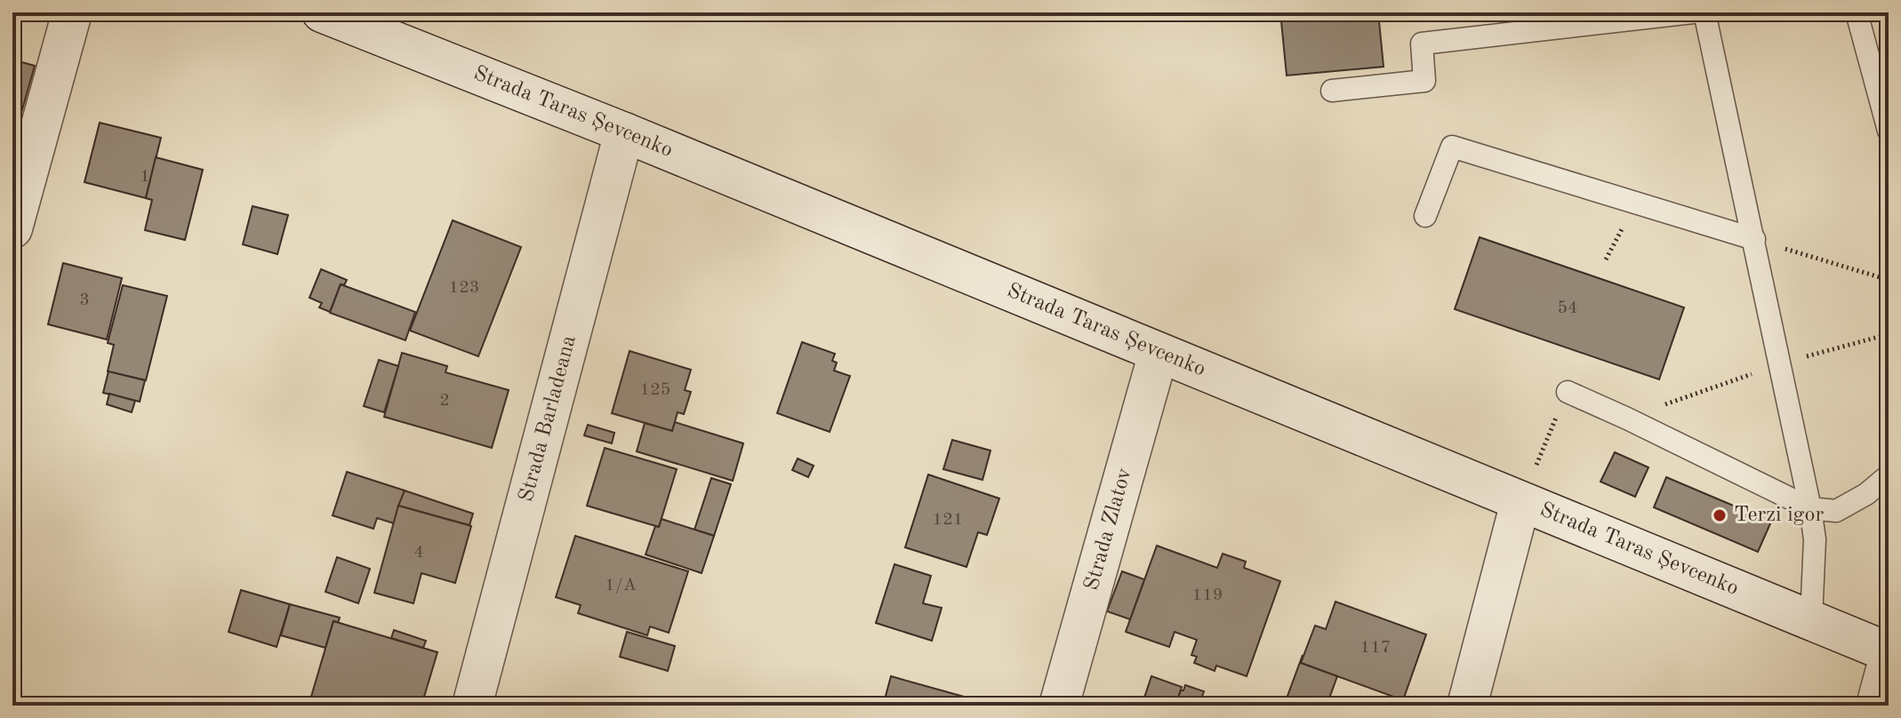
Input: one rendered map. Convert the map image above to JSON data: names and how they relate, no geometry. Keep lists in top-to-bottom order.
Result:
{
  "streets": {
    "main road": ["Strada Taras Șevcenko", "Strada Barladeana", "Strada Zlatov"]
  },
  "crossings": [
    ["Strada Taras Șevcenko", "Strada Barladeana"],
    ["Strada Taras Șevcenko", "Strada Zlatov"]
  ],
  "places": ["Terzi igor"],
  "house_numbers": [
    "1",
    "123",
    "3",
    "54",
    "125",
    "2",
    "121",
    "4",
    "1/A",
    "119",
    "117"
  ]
}
